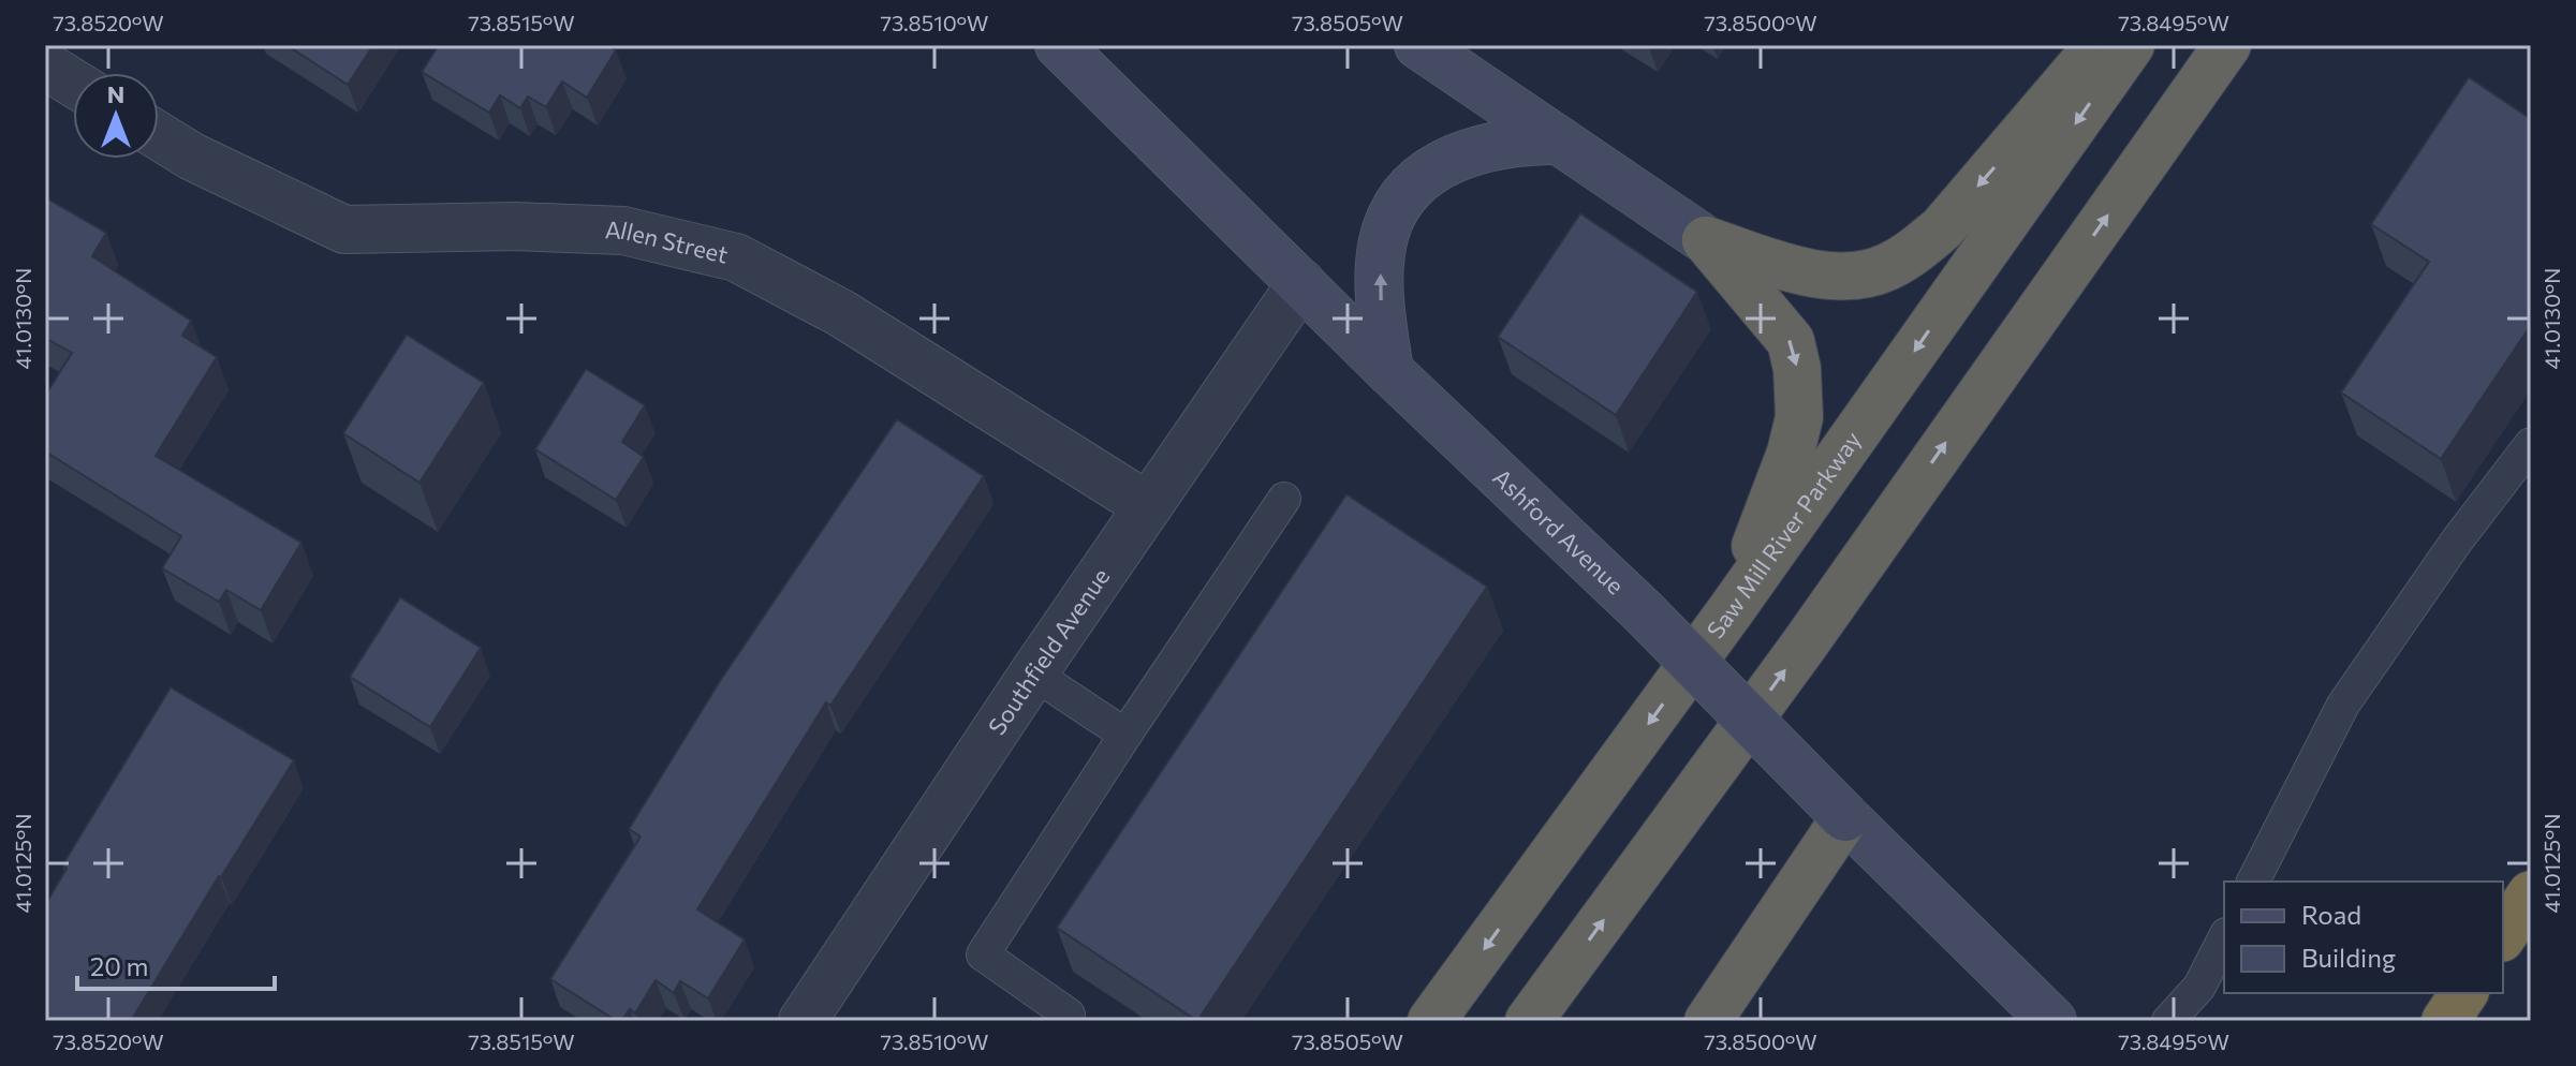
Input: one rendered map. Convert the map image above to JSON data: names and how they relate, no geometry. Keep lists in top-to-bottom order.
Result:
{
  "streets": {
    "highway": ["Saw Mill River Parkway"],
    "main road": ["Ashford Avenue"],
    "street": ["Allen Street", "Southfield Avenue"]
  },
  "crossings": [
    ["Allen Street", "Southfield Avenue"],
    ["Ashford Avenue", "Southfield Avenue"]
  ],
  "legend": ["Road", "Building"],
  "scale_bar": "20 m",
  "north": "top",
  "coordinates": [
    "73.8520°W",
    "73.8515°W",
    "73.8510°W",
    "73.8505°W",
    "73.8500°W",
    "73.8495°W",
    "41.0130°N",
    "41.0125°N"
  ]
}
